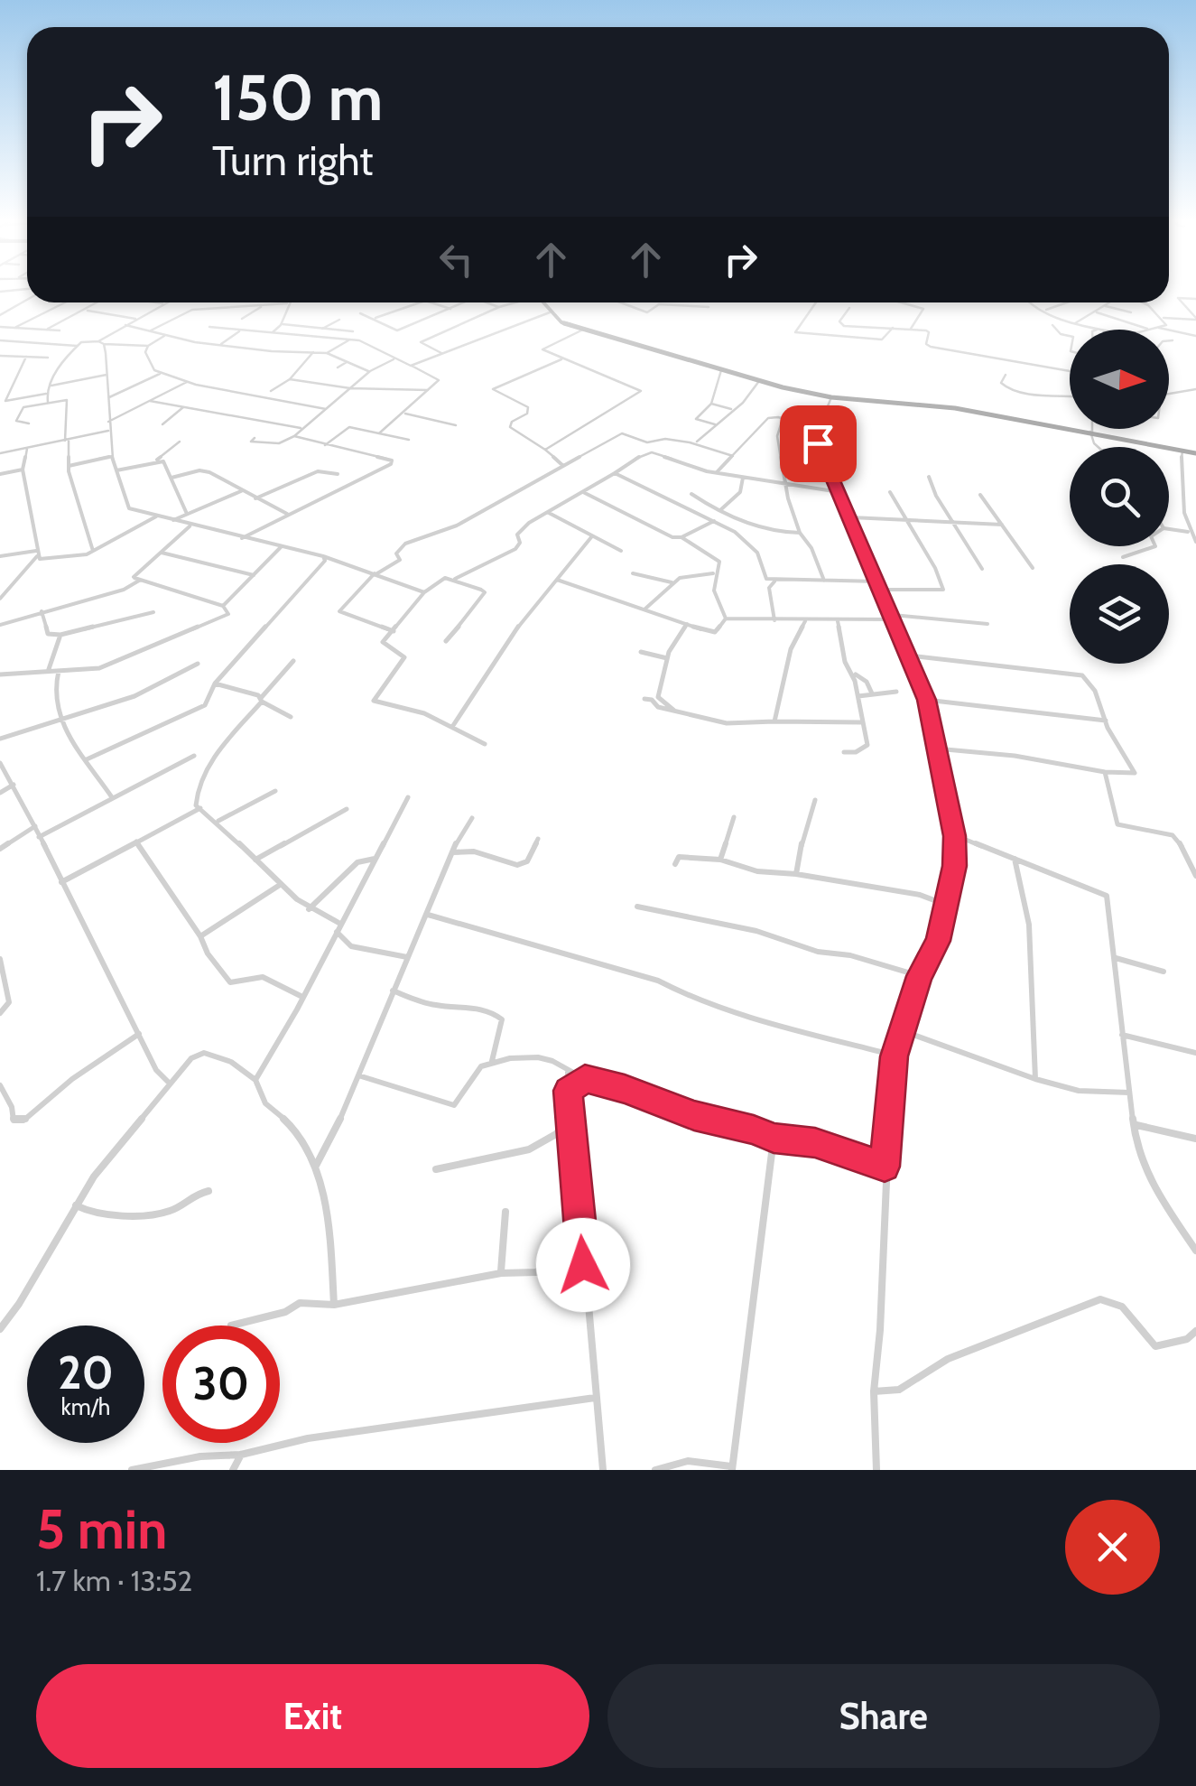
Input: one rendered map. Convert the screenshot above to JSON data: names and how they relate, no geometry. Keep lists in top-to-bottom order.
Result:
{
  "north": "right",
  "page": {
    "turn": ["150 m", "Turn right"],
    "speed": "20 km/h",
    "limit": "30",
    "heading": ["5 min", "1.7 km · 13:52"],
    "buttons": ["Exit", "Share"]
  }
}
